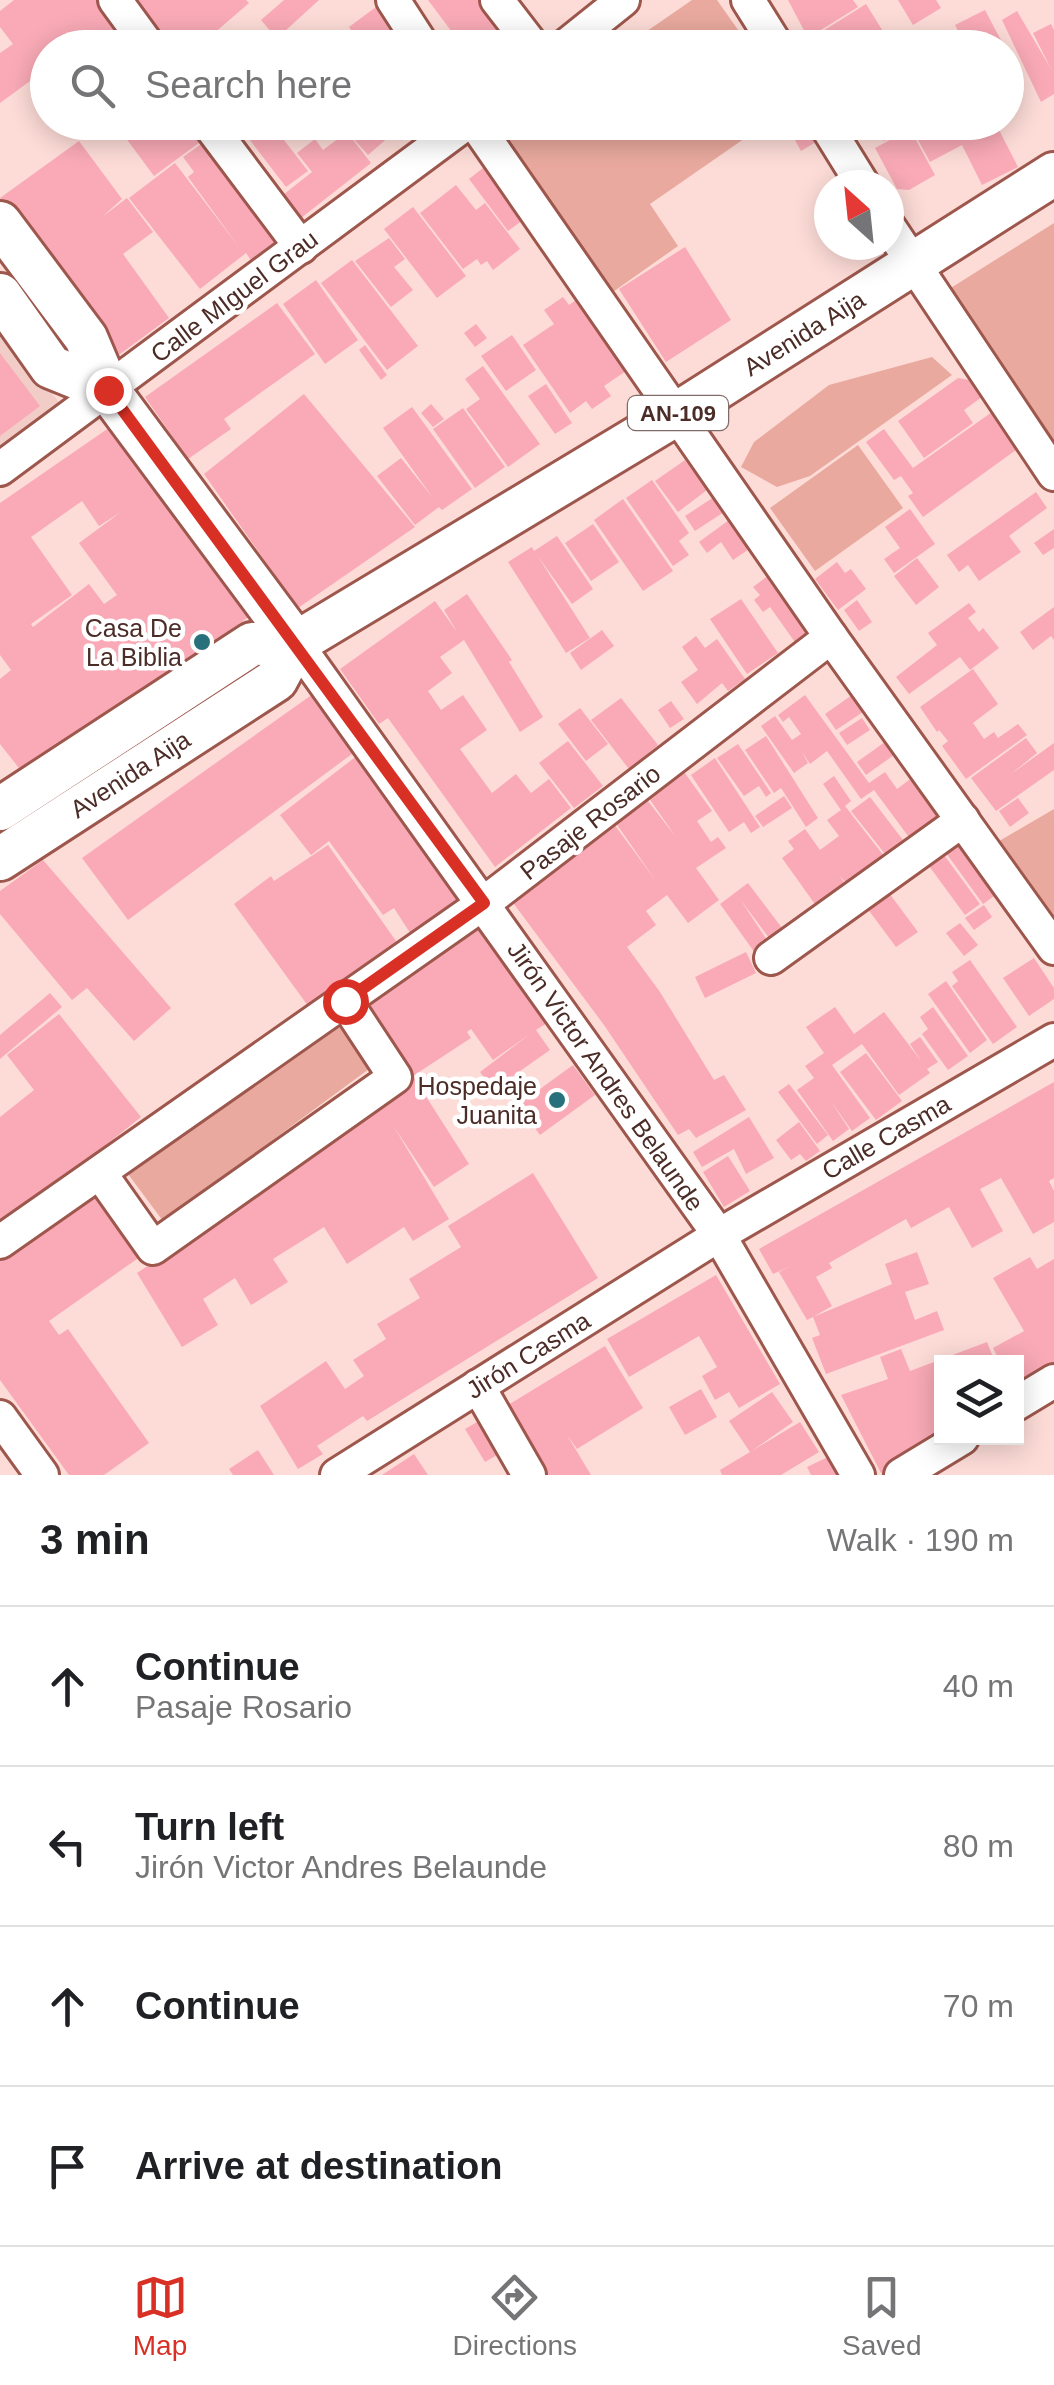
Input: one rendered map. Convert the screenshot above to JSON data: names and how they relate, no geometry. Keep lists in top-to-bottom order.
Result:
{
  "streets": {
    "main road": ["Avenida Aija", "AN-109"],
    "street": [
      "Calle MIguel Grau",
      "Pasaje Rosario",
      "Jirón Victor Andres Belaunde",
      "Calle Casma",
      "Jirón Casma"
    ]
  },
  "crossings": [
    ["Avenida Aija", "Jirón Victor Andres Belaunde"],
    ["Pasaje Rosario", "Jirón Victor Andres Belaunde"],
    ["Jirón Victor Andres Belaunde", "Calle Casma"],
    ["Jirón Victor Andres Belaunde", "Jirón Casma"],
    ["Calle Casma", "Jirón Casma"]
  ],
  "places": ["Casa De La Biblia", "Hospedaje Juanita"],
  "north": "top left",
  "page": {
    "search": "Search here",
    "heading": ["3 min", "Walk · 190 m"],
    "list": [
      ["Continue", "Pasaje Rosario", "40 m"],
      ["Turn left", "Jirón Victor Andres Belaunde", "80 m"],
      ["Continue", "70 m"],
      "Arrive at destination"
    ],
    "nav": ["Map", "Directions", "Saved"]
  }
}
